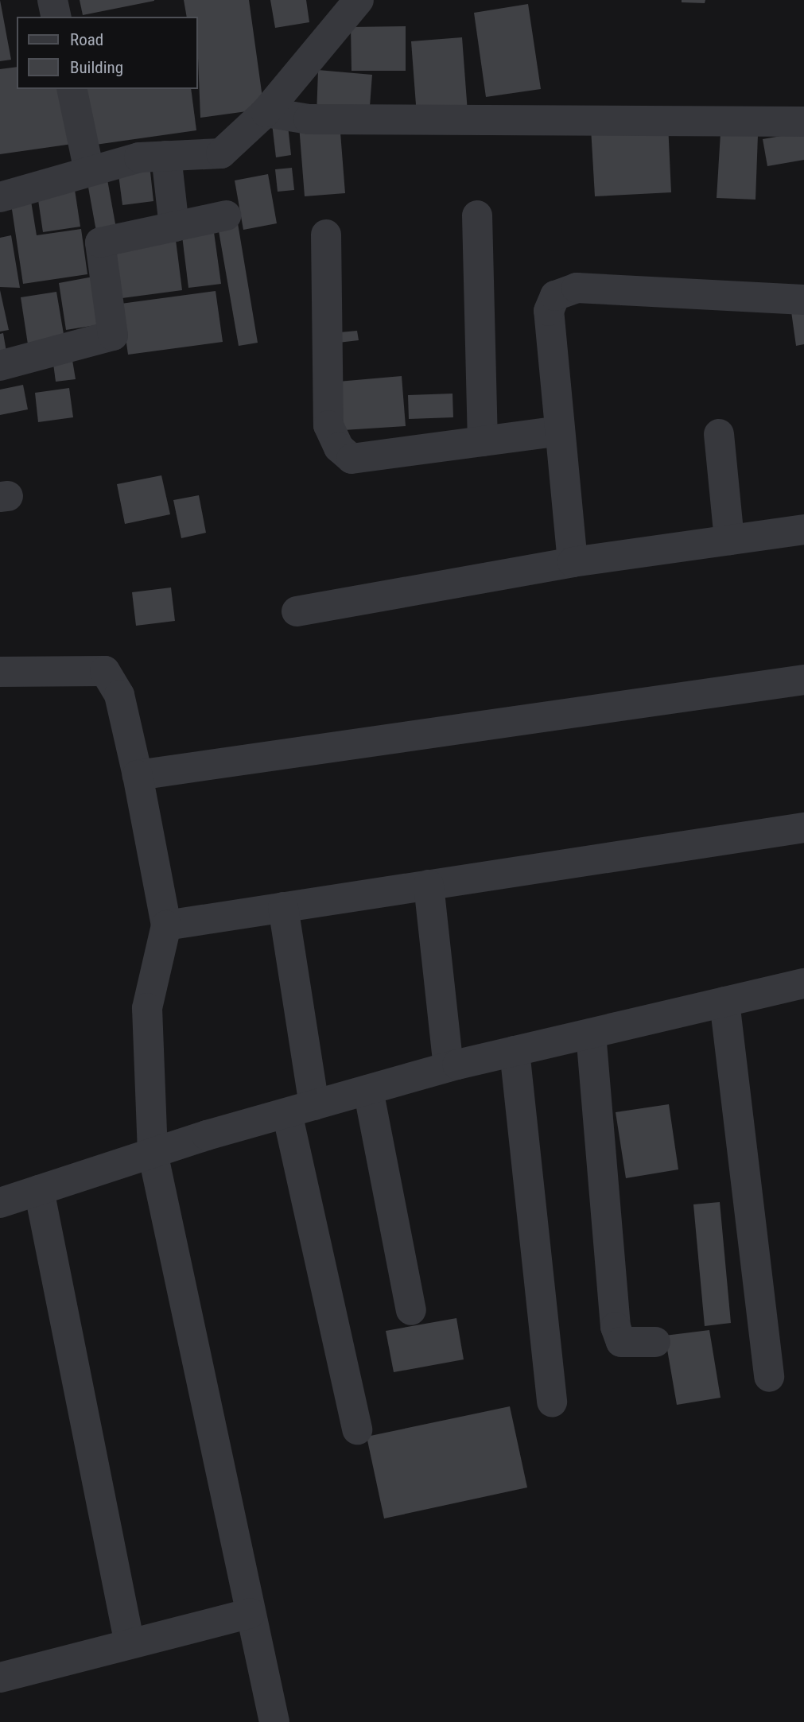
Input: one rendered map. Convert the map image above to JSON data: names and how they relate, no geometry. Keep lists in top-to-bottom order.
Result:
{
  "legend": ["Road", "Building"]
}
